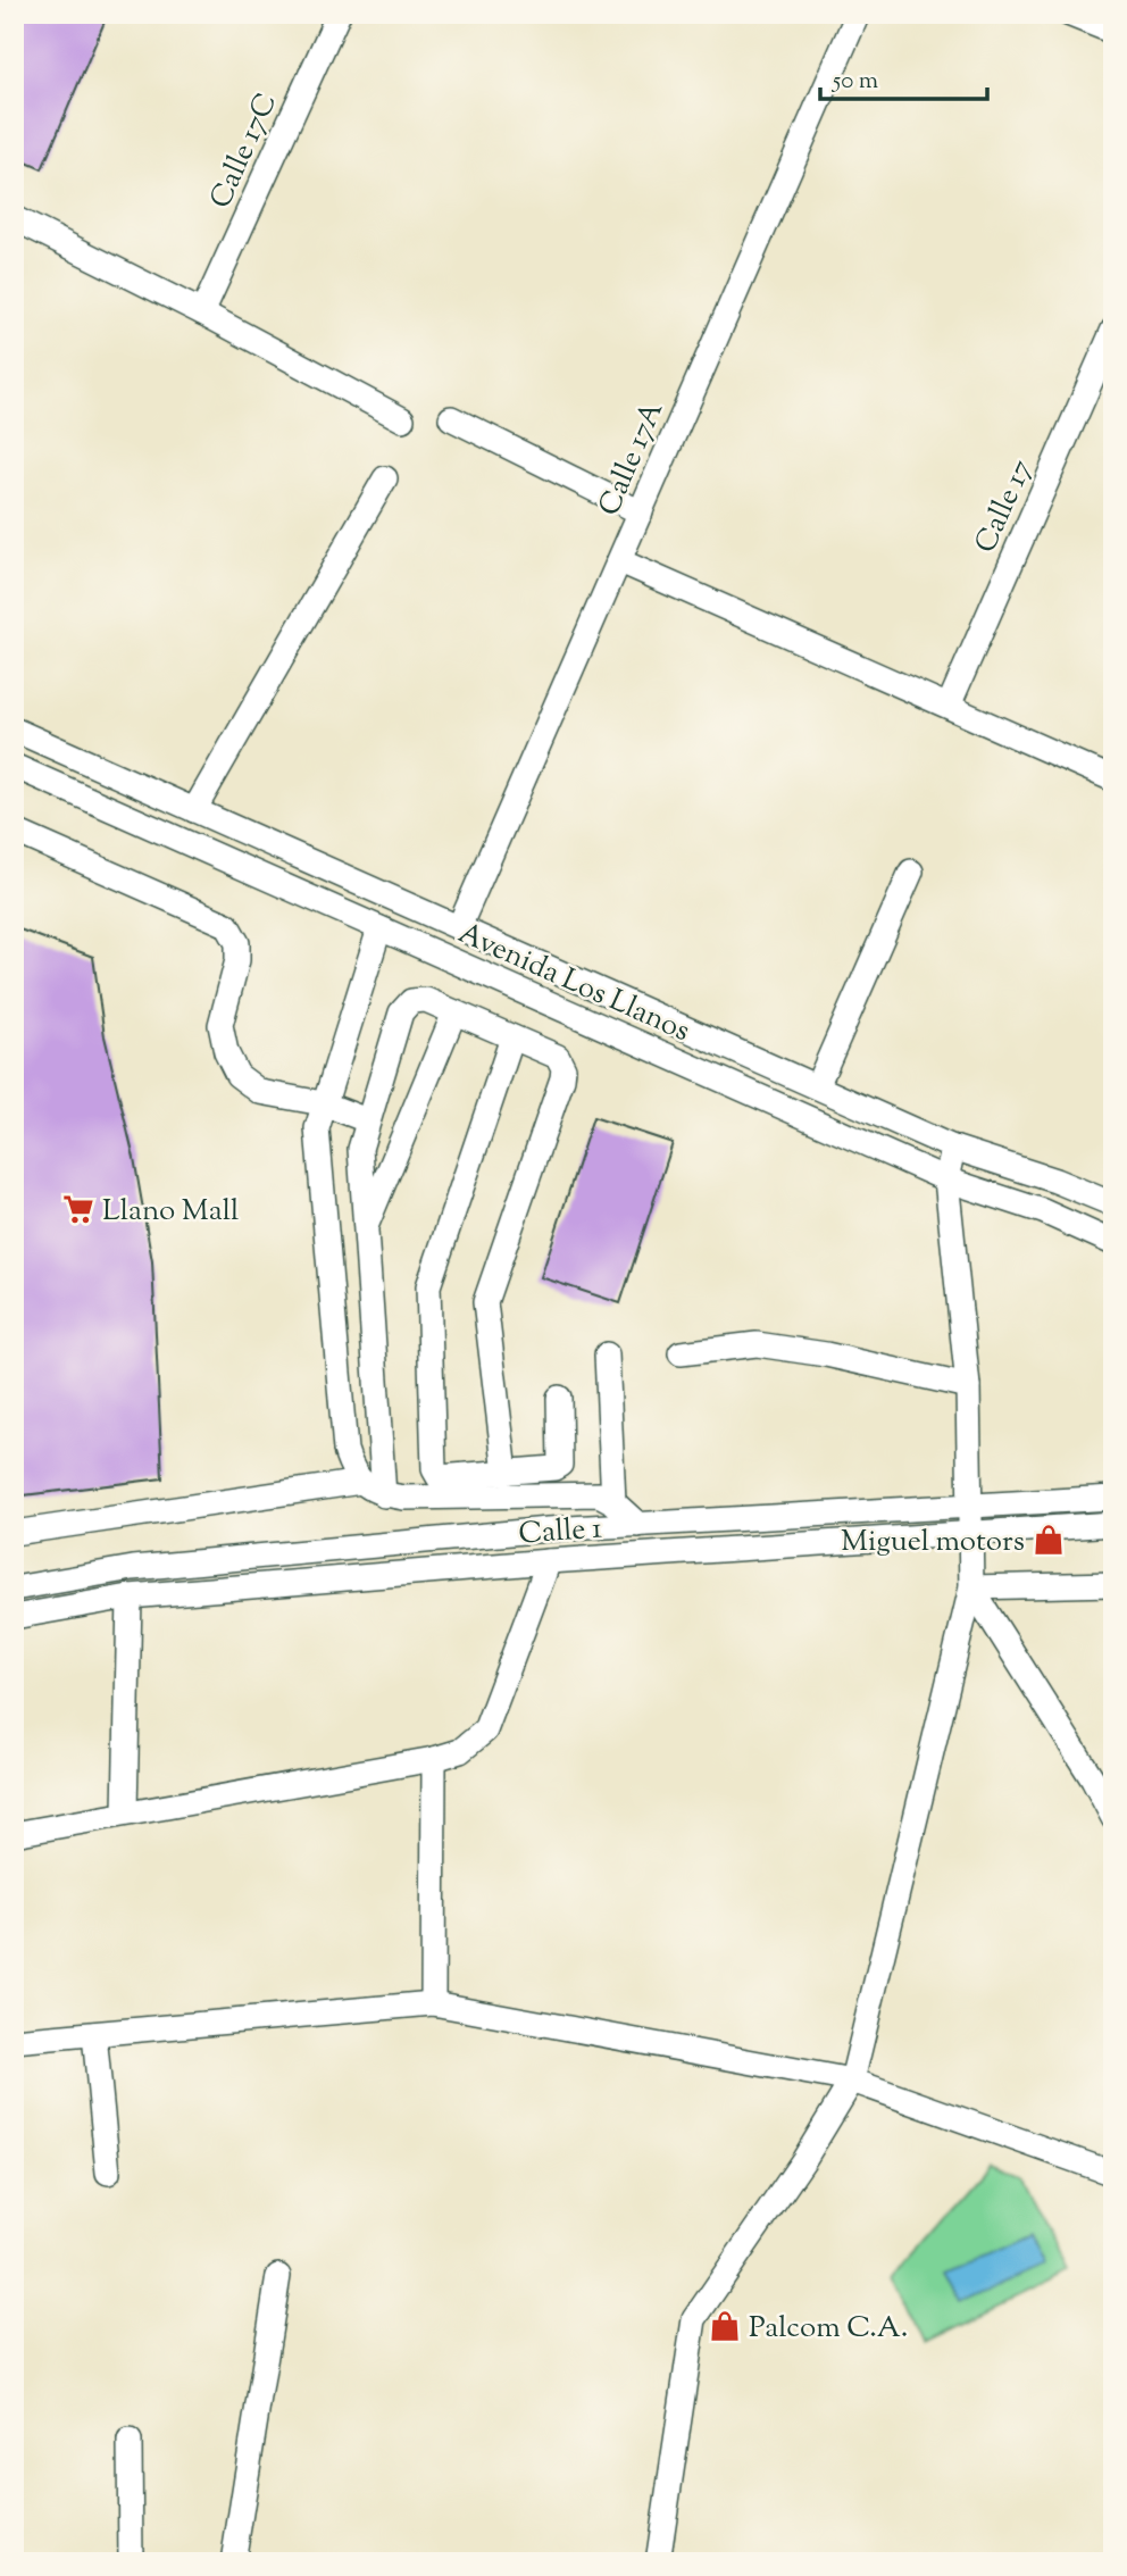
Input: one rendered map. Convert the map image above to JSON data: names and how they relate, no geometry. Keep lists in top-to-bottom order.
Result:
{
  "streets": {
    "street": [
      "Calle 17C",
      "Calle 17A",
      "Calle 17",
      "Avenida Los Llanos",
      "Calle 1"
    ]
  },
  "crossings": [
    ["Calle 17A", "Avenida Los Llanos"]
  ],
  "places": {
    "supermarket": ["Llano Mall"],
    "shop": ["Miguel motors", "Palcom C.A."]
  },
  "scale_bar": "50 m"
}
